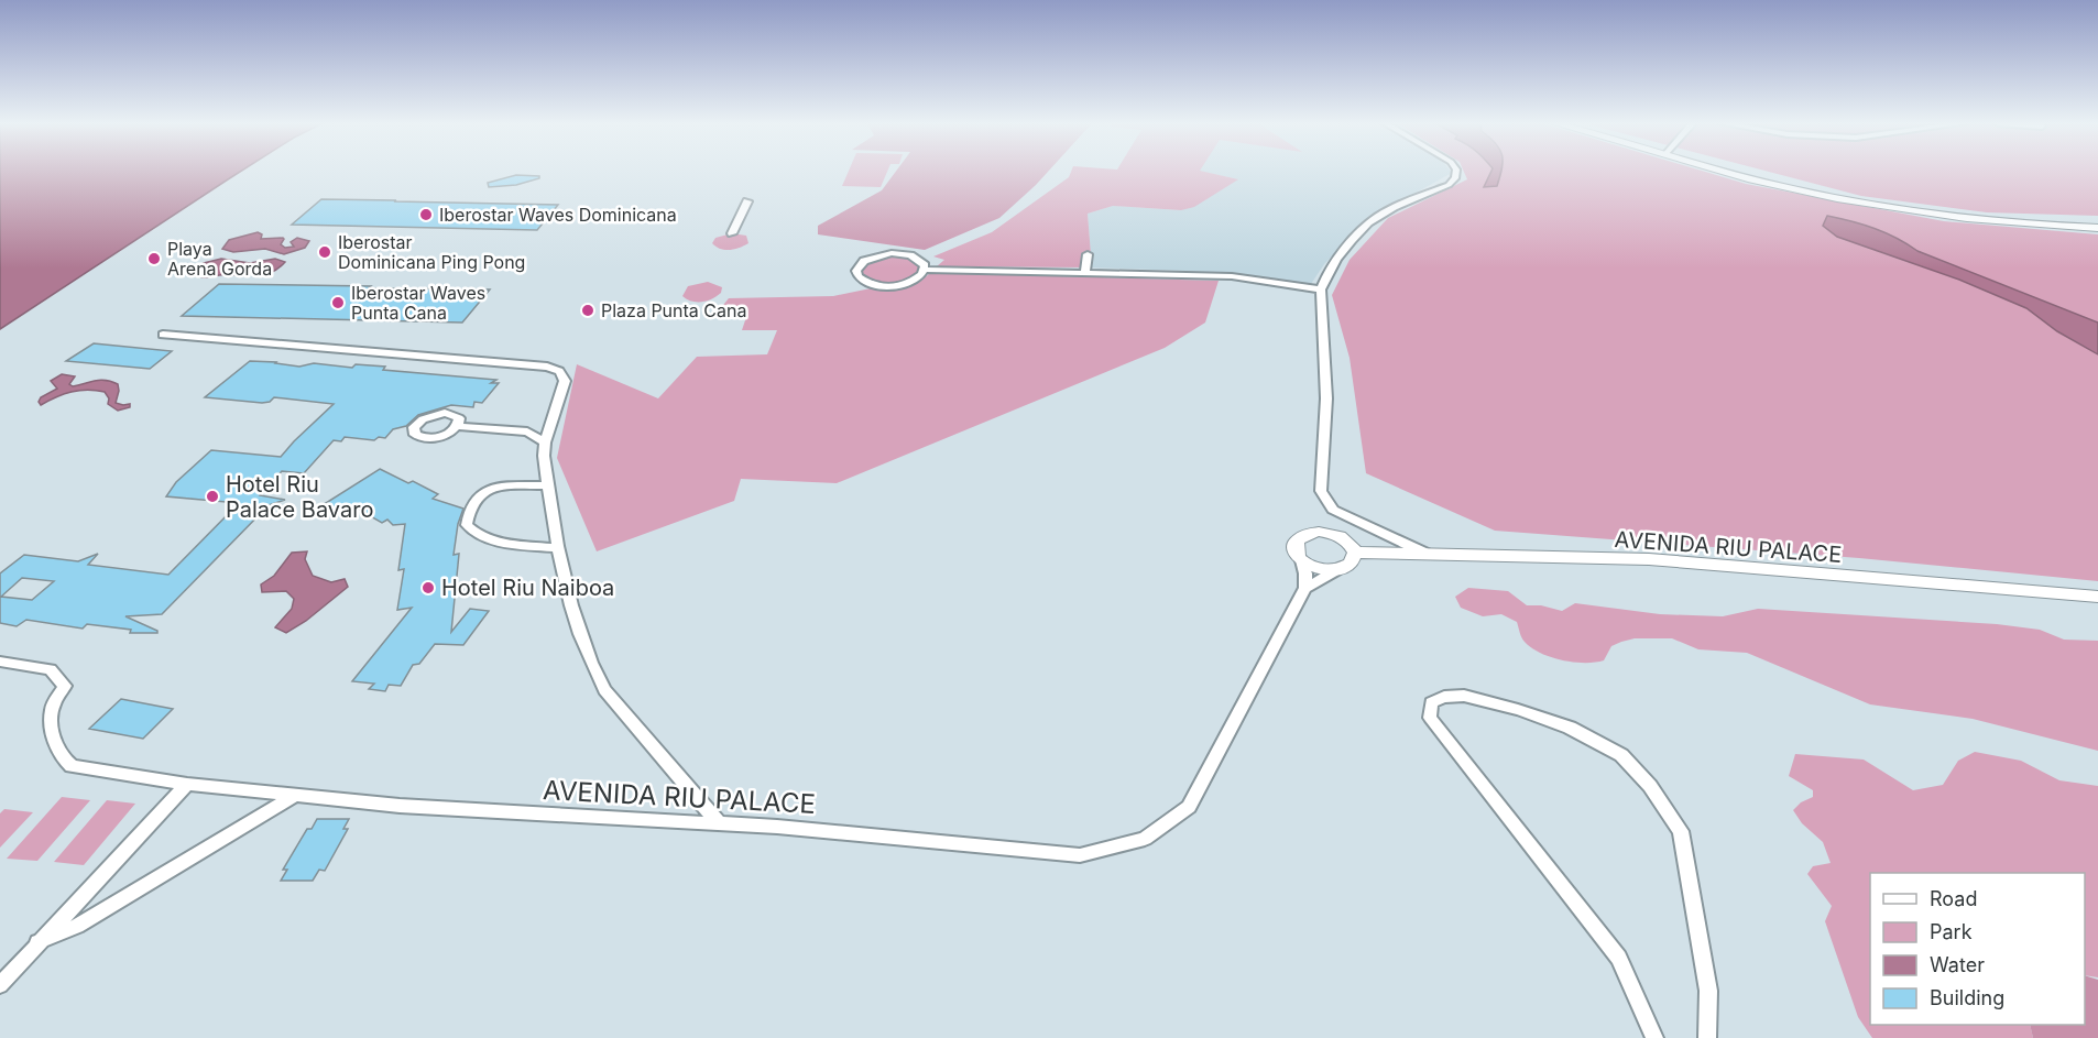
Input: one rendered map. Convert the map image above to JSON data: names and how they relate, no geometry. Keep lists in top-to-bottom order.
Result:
{
  "streets": {
    "street": ["AVENIDA RIU PALACE"]
  },
  "places": [
    "Iberostar Waves Dominicana",
    "Iberostar Dominicana Ping Pong",
    "Playa Arena Gorda",
    "Iberostar Waves Punta Cana",
    "Plaza Punta Cana",
    "Hotel Riu Palace Bavaro",
    "Hotel Riu Naiboa"
  ],
  "legend": [
    "Road",
    "Park",
    "Water",
    "Building"
  ]
}
